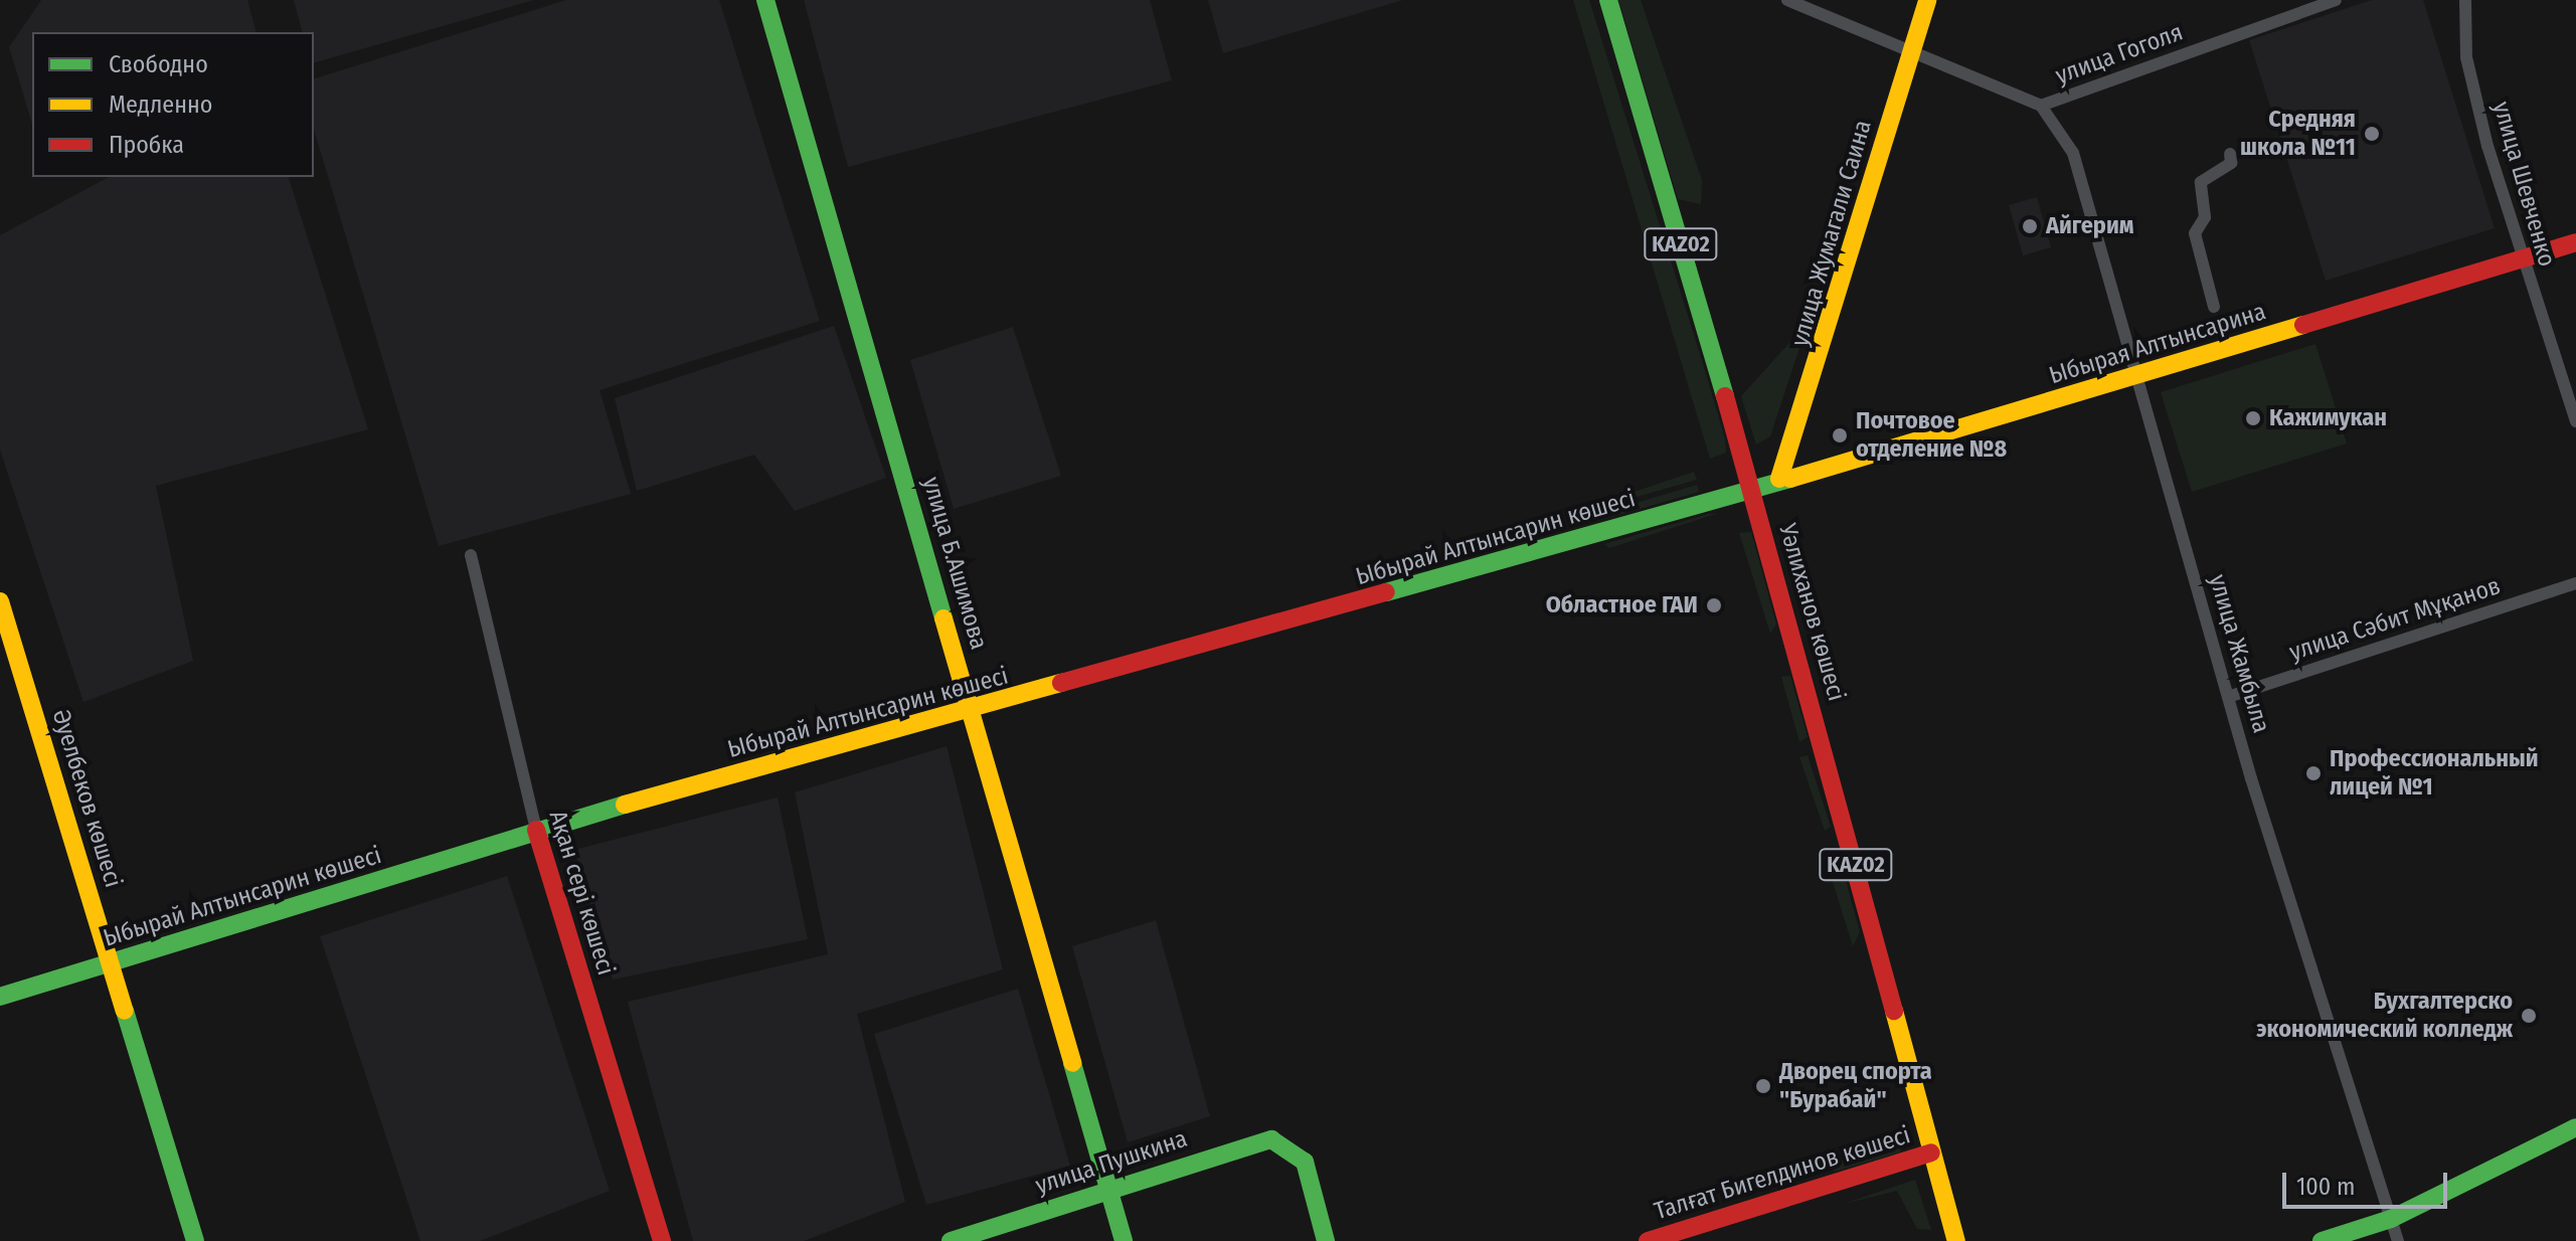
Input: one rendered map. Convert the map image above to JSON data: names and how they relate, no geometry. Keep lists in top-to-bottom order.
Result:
{
  "streets": {
    "main road": [
      "улица Жумагали Саина",
      "KАZ02",
      "Ыбырая Алтынсарина",
      "Ыбырай Алтынсарин көшесі",
      "улица Б.Ашимова",
      "Уәлиханов көшесі",
      "Әуелбеков көшесі",
      "Ақан сері көшесі",
      "улица Пушкина",
      "Талғат Бигелдинов көшесі"
    ],
    "street": [
      "улица Гоголя",
      "улица Шевченко",
      "улица Сәбит Мұқанов",
      "улица Жамбыла"
    ]
  },
  "crossings": [
    ["улица Гоголя", "улица Жумагали Саина"],
    ["улица Гоголя", "улица Жамбыла"],
    ["улица Шевченко", "Ыбырая Алтынсарина"],
    ["улица Жумагали Саина", "Ыбырая Алтынсарина"],
    ["Ыбырая Алтынсарина", "Ыбырай Алтынсарин көшесі"],
    ["Ыбырая Алтынсарина", "Уәлиханов көшесі"],
    ["Ыбырая Алтынсарина", "улица Жамбыла"],
    ["Ыбырай Алтынсарин көшесі", "улица Б.Ашимова"],
    ["Ыбырай Алтынсарин көшесі", "Уәлиханов көшесі"],
    ["Ыбырай Алтынсарин көшесі", "Әуелбеков көшесі"],
    ["Ыбырай Алтынсарин көшесі", "Ақан сері көшесі"],
    ["улица Б.Ашимова", "улица Пушкина"],
    ["Уәлиханов көшесі", "Талғат Бигелдинов көшесі"],
    ["улица Сәбит Мұқанов", "улица Жамбыла"]
  ],
  "places": [
    "Средняя школа №11",
    "Айгерим",
    "Кажимукан",
    "Почтовое отделение №8",
    "Областное ГАИ",
    "Профессиональный лицей №1",
    "Бухгалтерско экономический колледж",
    "Дворец спорта \"Бурабай\""
  ],
  "legend": ["Свободно", "Медленно", "Пробка"],
  "scale_bar": "100 m"
}
